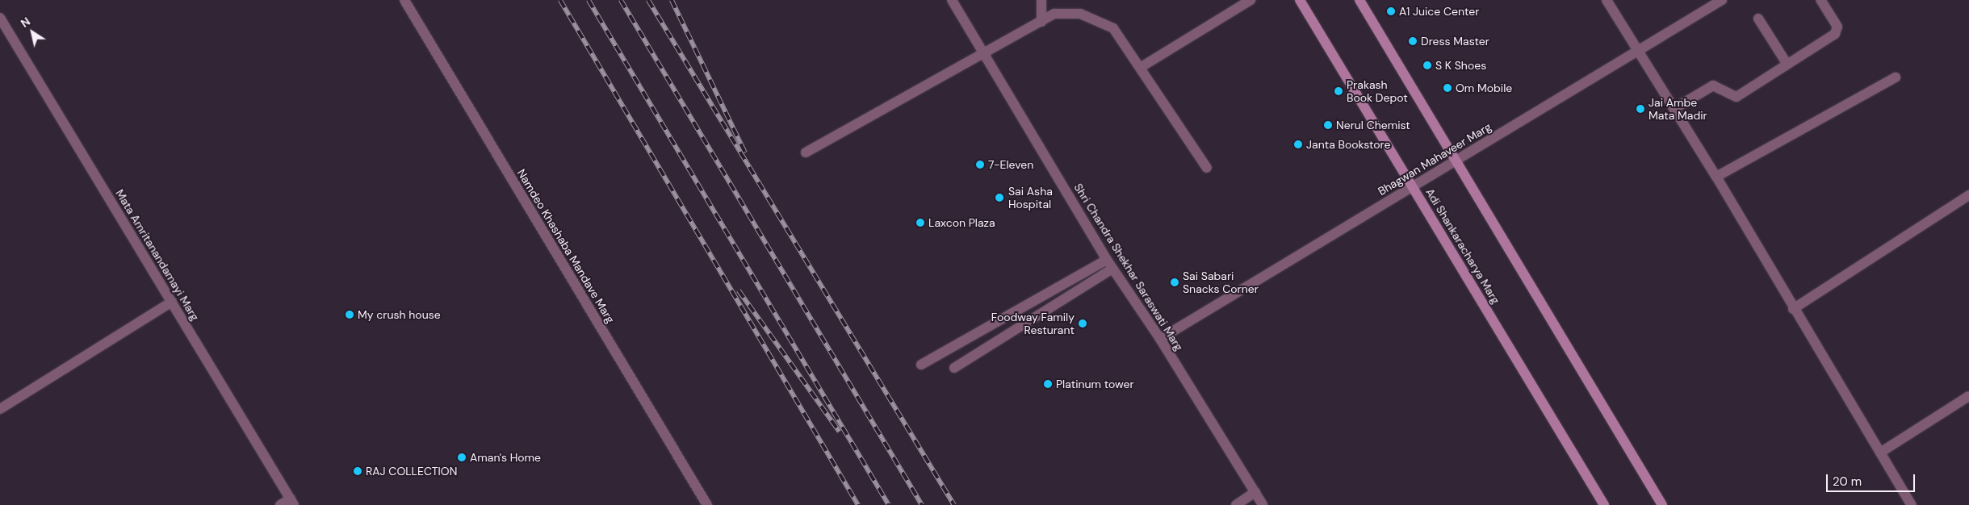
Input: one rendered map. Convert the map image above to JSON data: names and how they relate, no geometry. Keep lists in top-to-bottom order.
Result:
{
  "streets": {
    "main road": ["Adi Shankaracharya Marg"],
    "street": [
      "Bhagwan Mahaveer Marg",
      "Namdeo Khashaba Mandave Marg",
      "Mata Amritanandamayi Marg",
      "Shri Chandra Shekhar Saraswati Marg"
    ]
  },
  "crossings": [
    ["Bhagwan Mahaveer Marg", "Adi Shankaracharya Marg"],
    ["Bhagwan Mahaveer Marg", "Shri Chandra Shekhar Saraswati Marg"]
  ],
  "places": [
    "A1 Juice Center",
    "Dress Master",
    "S K Shoes",
    "Om Mobile",
    "Prakash Book Depot",
    "Jai Ambe Mata Madir",
    "Nerul Chemist",
    "Janta Bookstore",
    "7-Eleven",
    "Sai Asha Hospital",
    "Laxcon Plaza",
    "Sai Sabari Snacks Corner",
    "My crush house",
    "Foodway Family Resturant",
    "Platinum tower",
    "Aman's Home",
    "RAJ COLLECTION"
  ],
  "scale_bar": "20 m",
  "north": "top left"
}
